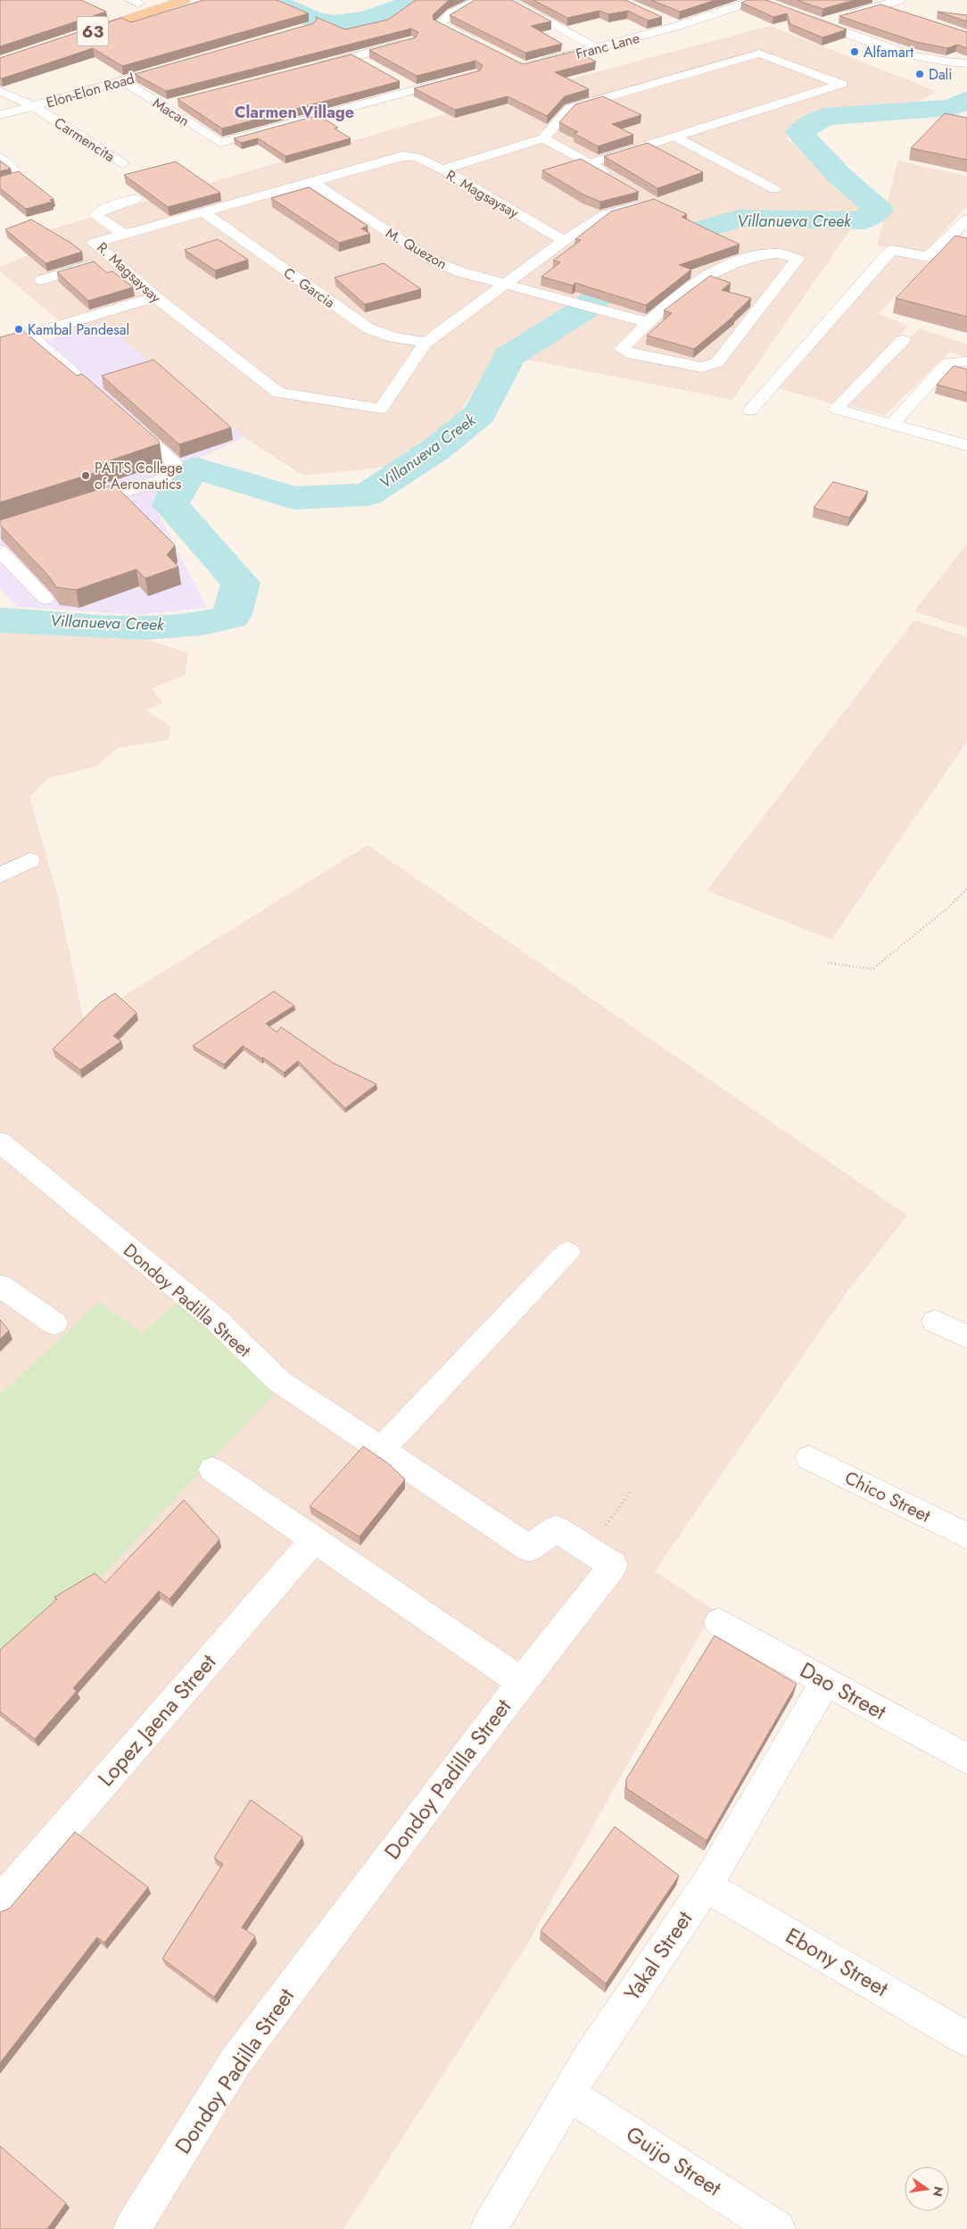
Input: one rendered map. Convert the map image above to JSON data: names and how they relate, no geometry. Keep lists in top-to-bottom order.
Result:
{
  "streets": {
    "main road": ["63"],
    "street": [
      "Franc Lane",
      "Elon-Elon Road",
      "Macan",
      "Carmencita",
      "R. Magsaysay",
      "M. Quezon",
      "C. Garcia",
      "Dondoy Padilla Street",
      "Chico Street",
      "Dao Street",
      "Lopez Jaena Street",
      "Yakal Street",
      "Ebony Street",
      "Guijo Street"
    ]
  },
  "crossings": [
    ["Elon-Elon Road", "Macan"],
    ["Elon-Elon Road", "Carmencita"],
    ["R. Magsaysay", "M. Quezon"],
    ["R. Magsaysay", "C. Garcia"],
    ["Dao Street", "Yakal Street"],
    ["Yakal Street", "Ebony Street"],
    ["Yakal Street", "Guijo Street"]
  ],
  "districts": ["Clarmen Village"],
  "water": ["Villanueva Creek"],
  "places": [
    "Alfamart",
    "Dali",
    "Kambal Pandesal",
    "PATTS College of Aeronautics"
  ],
  "north": "right"
}
